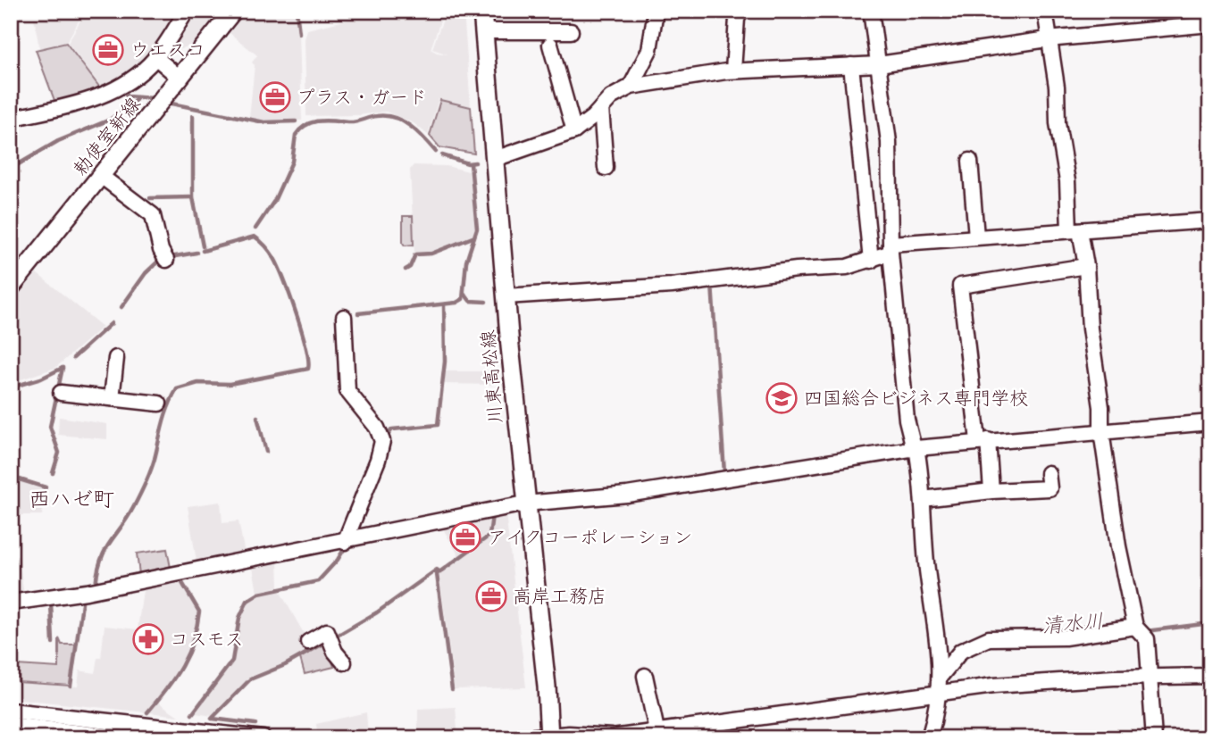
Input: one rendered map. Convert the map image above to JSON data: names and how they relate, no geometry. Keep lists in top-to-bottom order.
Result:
{
  "streets": {
    "main road": ["勅使室新線", "川東高松線"]
  },
  "districts": ["西ハゼ町"],
  "water": ["清水川"],
  "places": {
    "office": [
      "ウエスコ",
      "プラス・ガード",
      "アイクコーポレーション",
      "高岸工務店"
    ],
    "school or university": ["四国総合ビジネス専門学校"],
    "pharmacy": ["コスモス"]
  }
}
